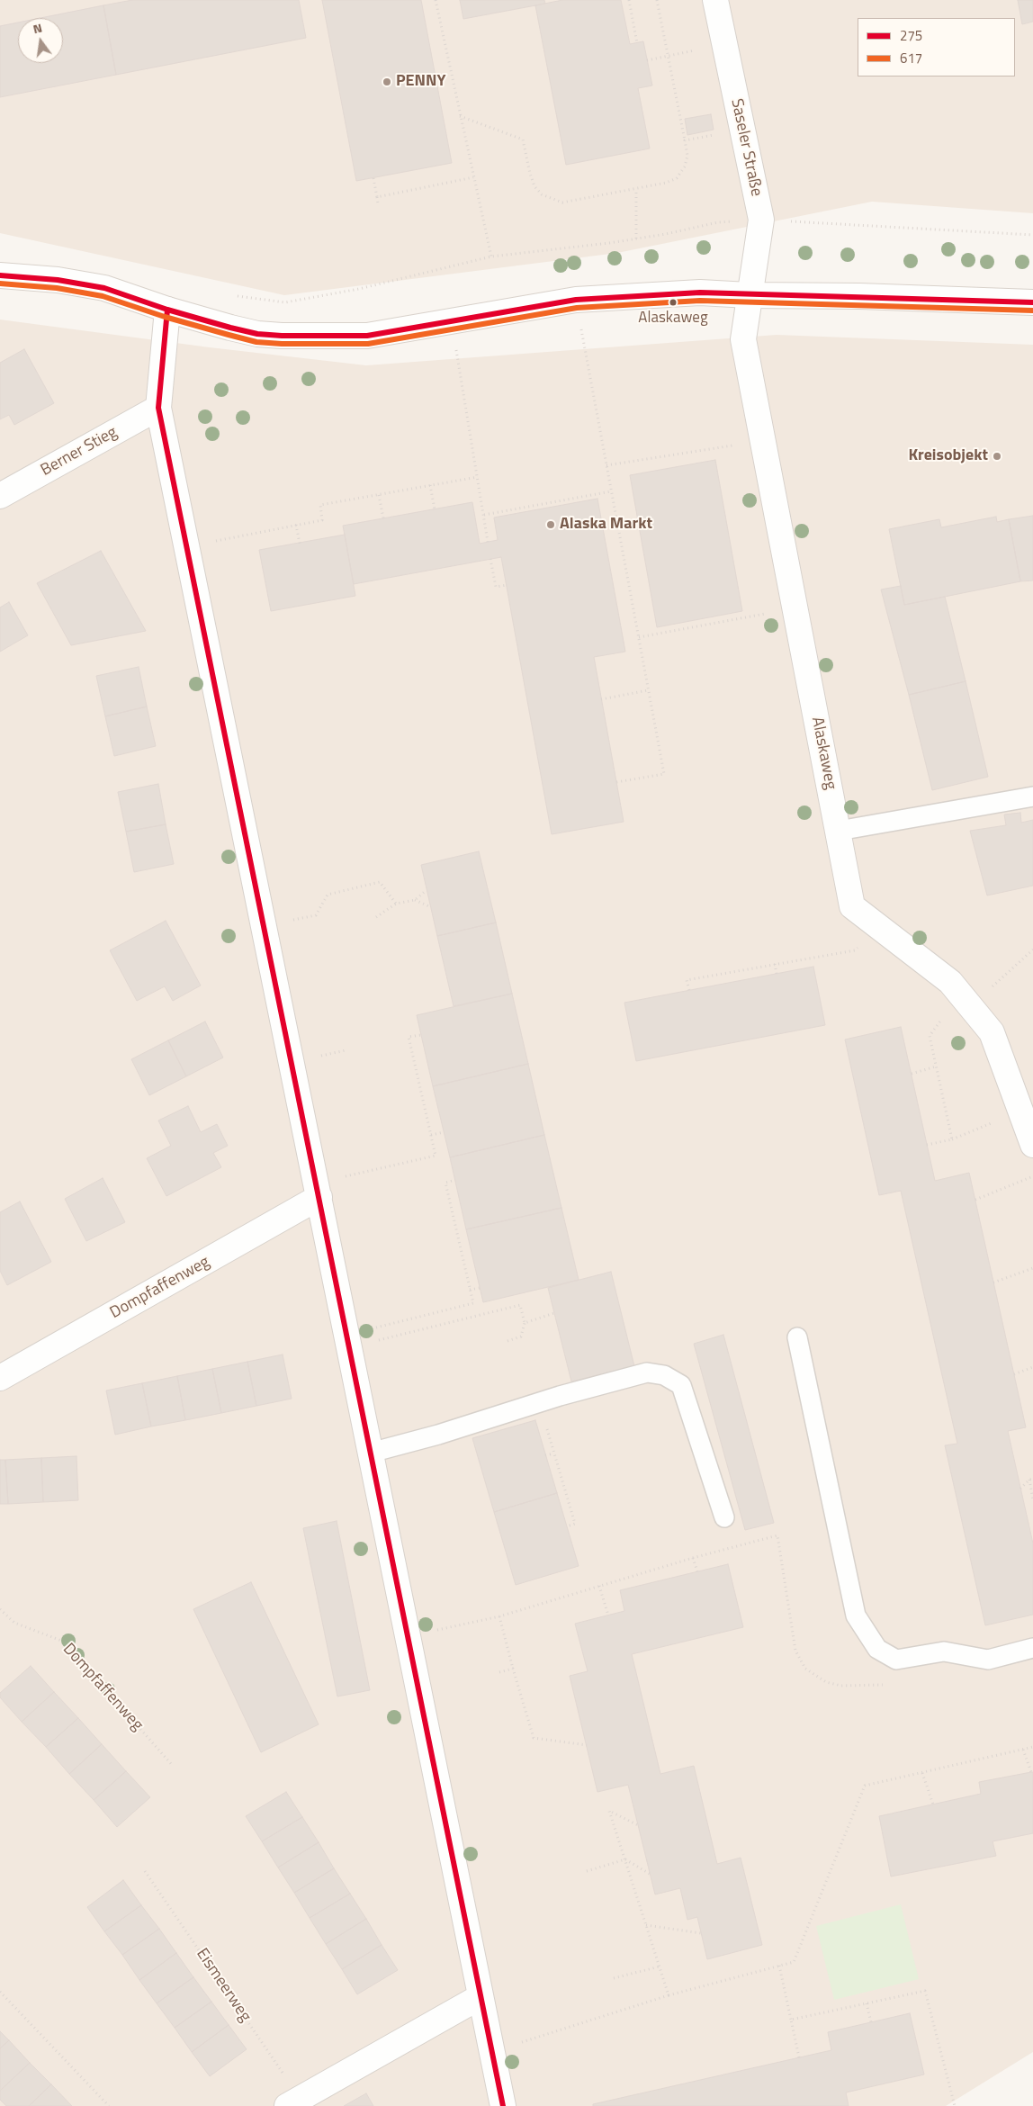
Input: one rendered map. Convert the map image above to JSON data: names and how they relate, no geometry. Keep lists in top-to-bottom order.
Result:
{
  "streets": {
    "street": [
      "Saseler Straße",
      "Berner Stieg",
      "Alaskaweg",
      "Dompfaffenweg"
    ],
    "path": ["Eismeerweg"]
  },
  "crossings": [
    ["Saseler Straße", "Alaskaweg"]
  ],
  "places": [
    "PENNY",
    "Alaskaweg",
    "Kreisobjekt",
    "Alaska Markt"
  ],
  "lines": ["transit line 275", "transit line 617"],
  "legend": ["275", "617"],
  "north": "top"
}
